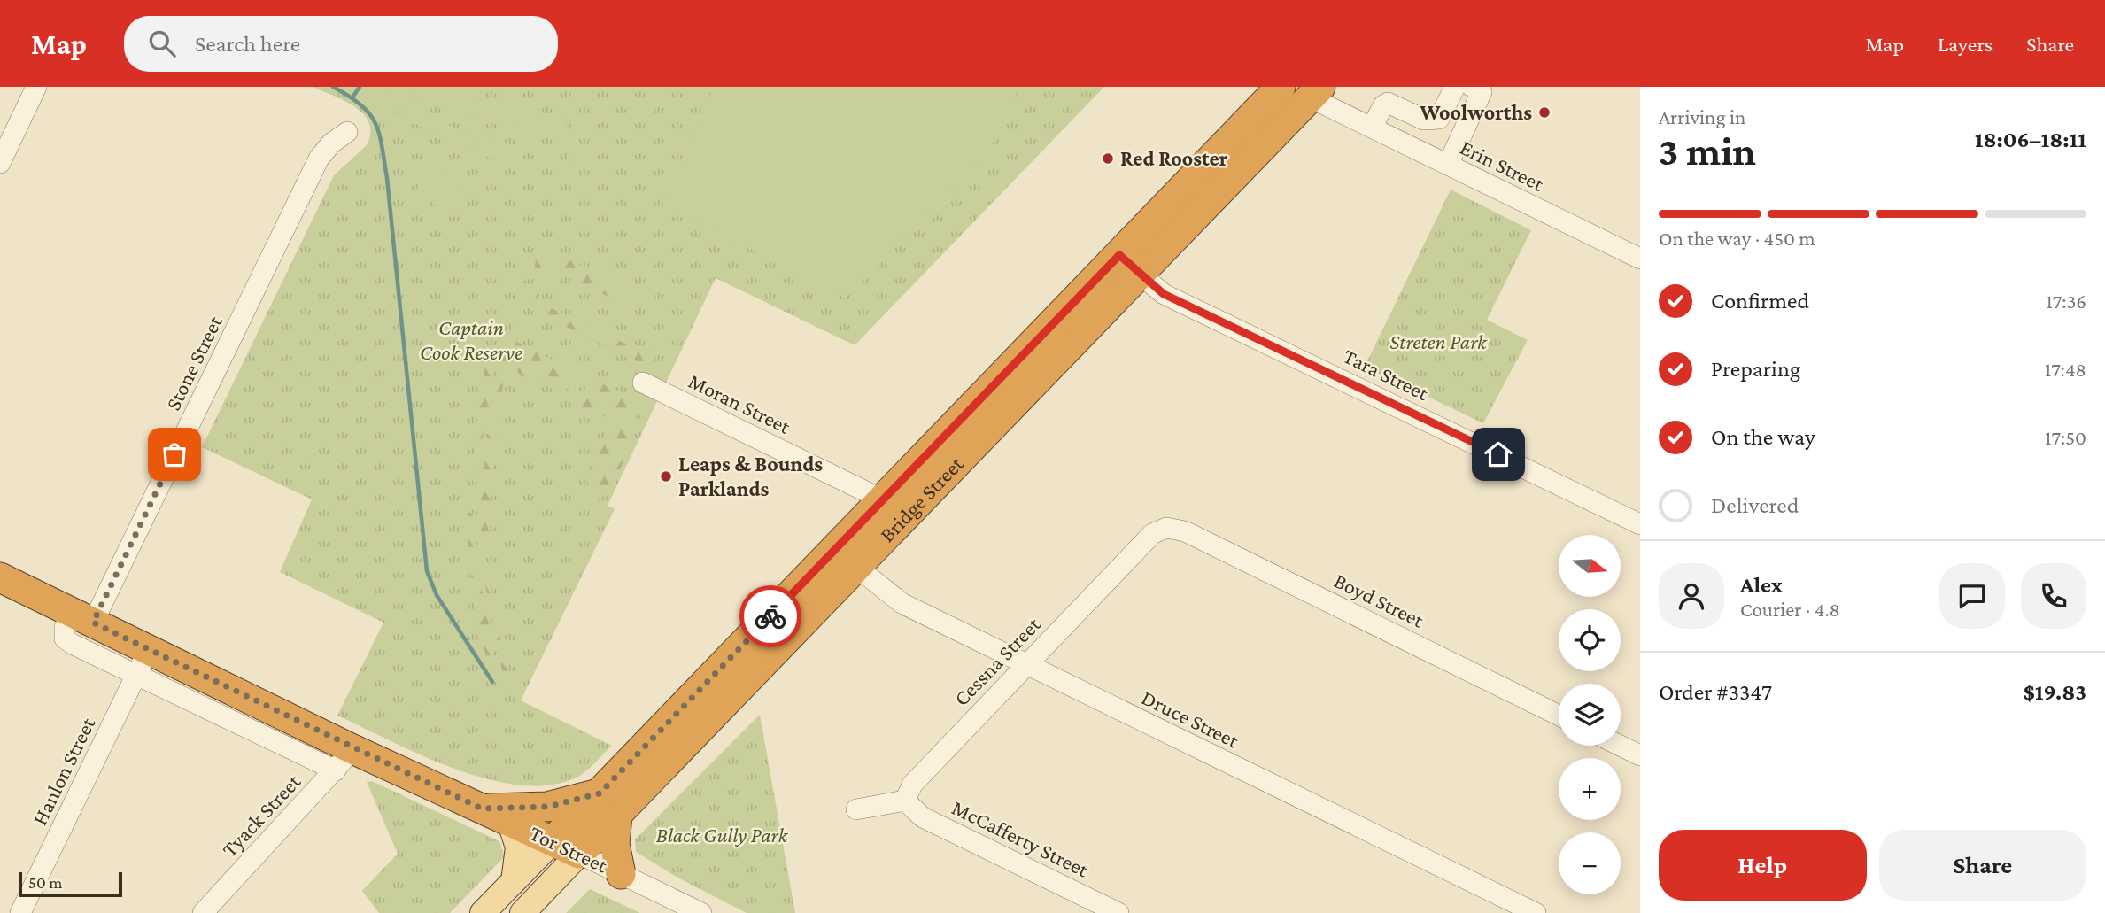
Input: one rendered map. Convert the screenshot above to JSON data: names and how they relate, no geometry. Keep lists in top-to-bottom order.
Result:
{
  "streets": {
    "highway": ["Bridge Street", "Tor Street"],
    "street": [
      "Erin Street",
      "Stone Street",
      "Tara Street",
      "Moran Street",
      "Boyd Street",
      "Cessna Street",
      "Druce Street",
      "Hanlon Street",
      "Tyack Street",
      "McCafferty Street"
    ]
  },
  "crossings": [
    ["Erin Street", "Bridge Street"],
    ["Stone Street", "Hanlon Street"],
    ["Stone Street", "Tyack Street"],
    ["Stone Street", "Tor Street"],
    ["Tara Street", "Bridge Street"],
    ["Moran Street", "Bridge Street"],
    ["Bridge Street", "Druce Street"],
    ["Bridge Street", "Tor Street"],
    ["Boyd Street", "Cessna Street"],
    ["Cessna Street", "Druce Street"],
    ["Cessna Street", "McCafferty Street"],
    ["Hanlon Street", "Tor Street"],
    ["Tyack Street", "Tor Street"]
  ],
  "parks": ["Captain Cook Reserve", "Streten Park", "Black Gully Park"],
  "places": ["Woolworths", "Red Rooster", "Leaps & Bounds Parklands"],
  "scale_bar": "50 m",
  "north": "right",
  "page": {
    "header": "Map",
    "search": "Search here",
    "nav": ["Map", "Layers", "Share"],
    "heading": ["3 min", "Arriving in", "18:06–18:11"],
    "panel": [
      "Alex",
      "Courier · 4.8",
      "Order #3347",
      "$19.83"
    ],
    "bar": "On the way · 450 m",
    "list": [
      ["Confirmed", "17:36"],
      ["Preparing", "17:48"],
      ["On the way", "17:50"],
      "Delivered"
    ],
    "map_buttons": ["+", "−"],
    "buttons": ["Help", "Share"],
    "scale": "50 m"
  }
}
